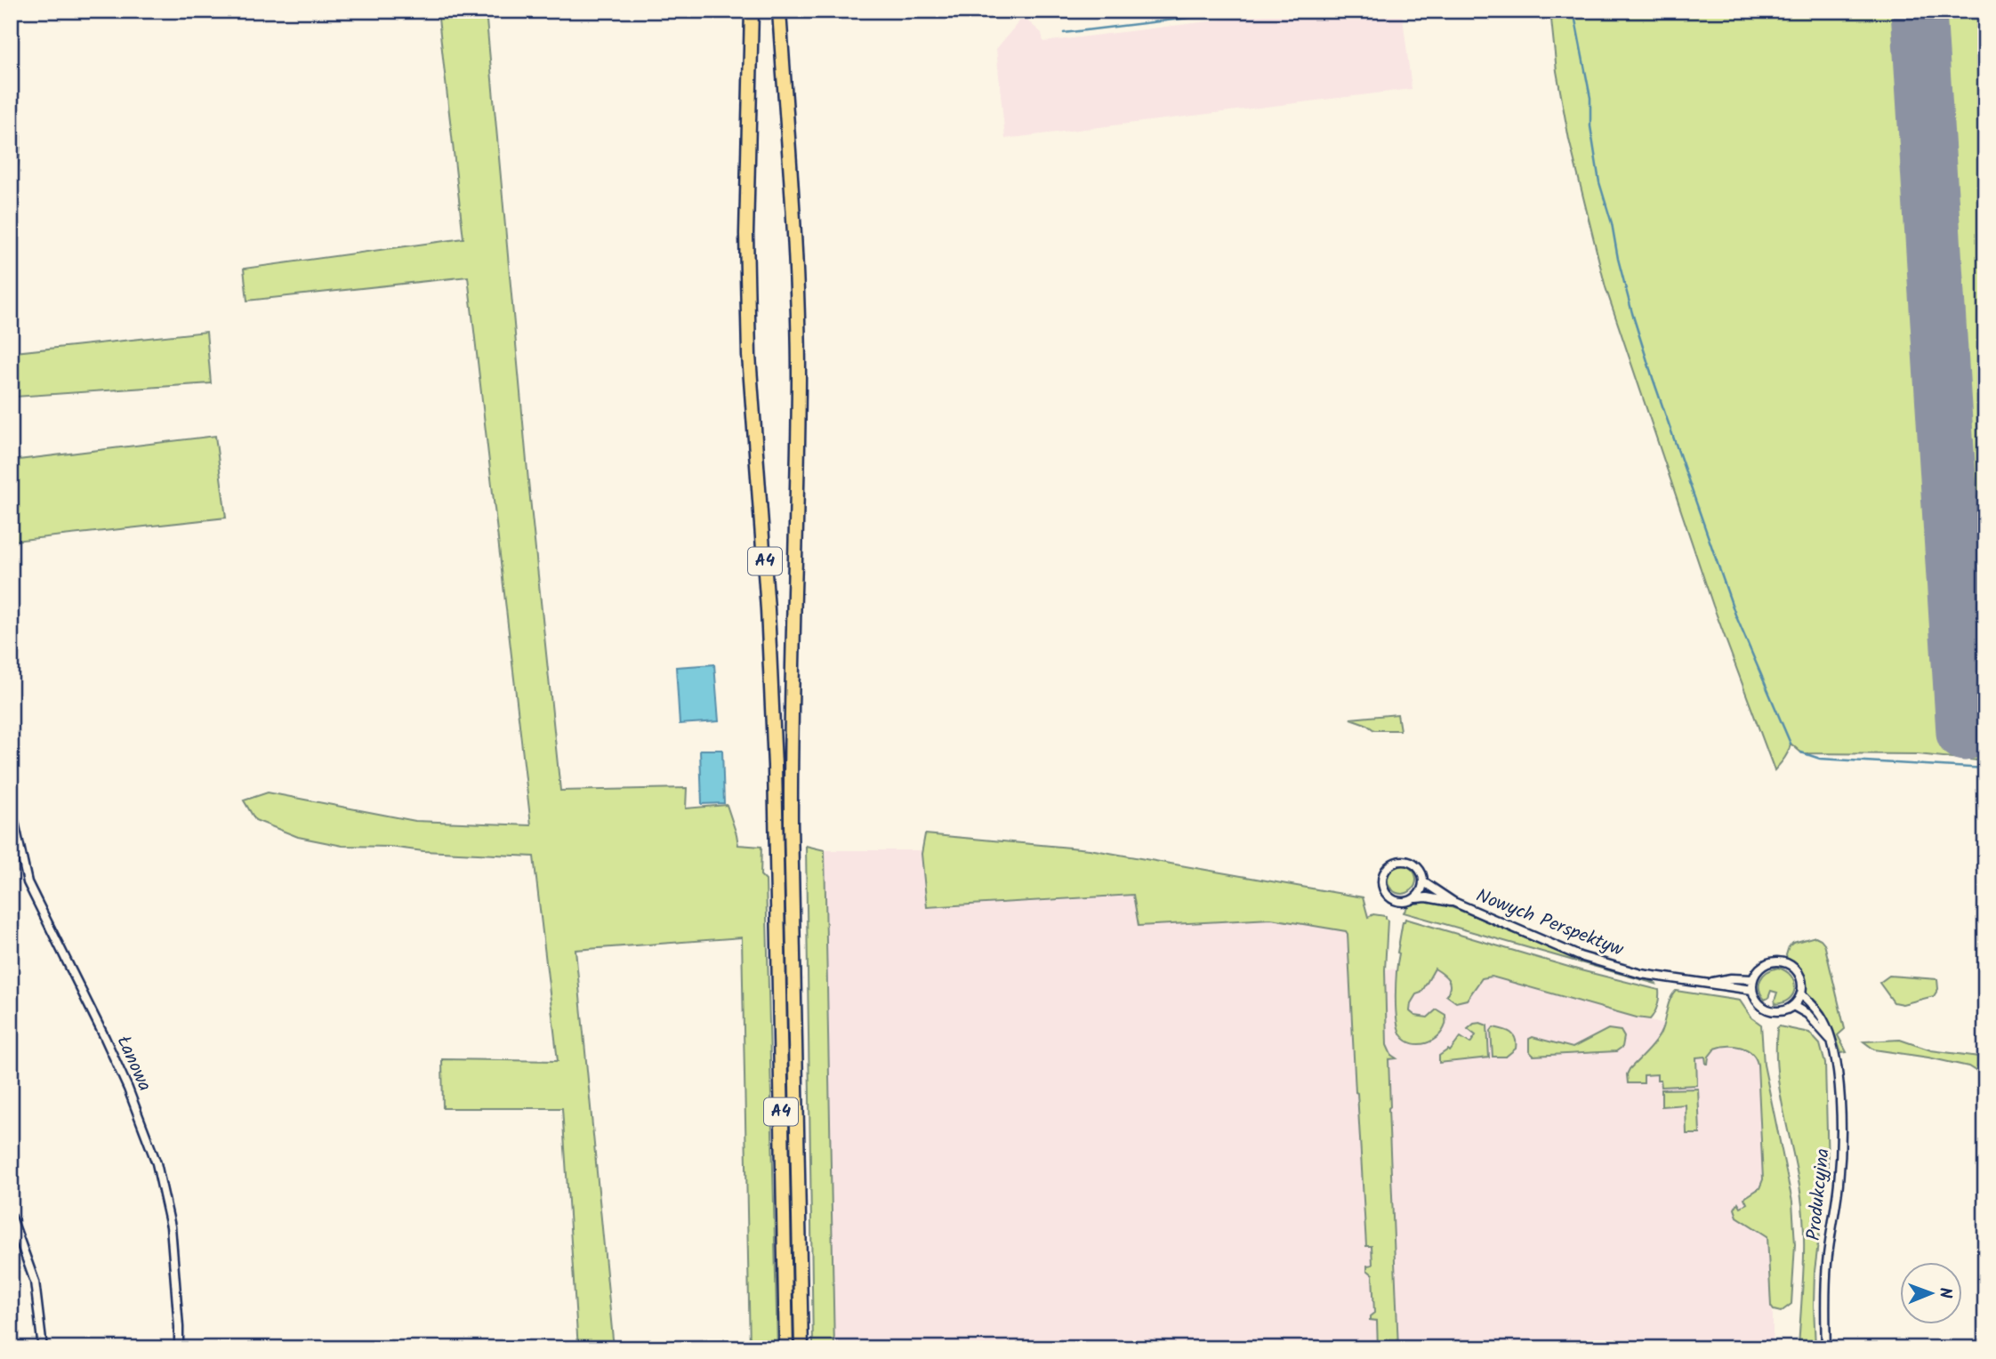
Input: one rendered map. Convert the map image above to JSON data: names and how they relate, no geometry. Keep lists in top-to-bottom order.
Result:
{
  "streets": {
    "highway": ["A4"],
    "street": ["Nowych Perspektyw", "Łanowa", "Produkcyjna"]
  },
  "crossings": [
    ["Nowych Perspektyw", "Produkcyjna"]
  ],
  "north": "right"
}
